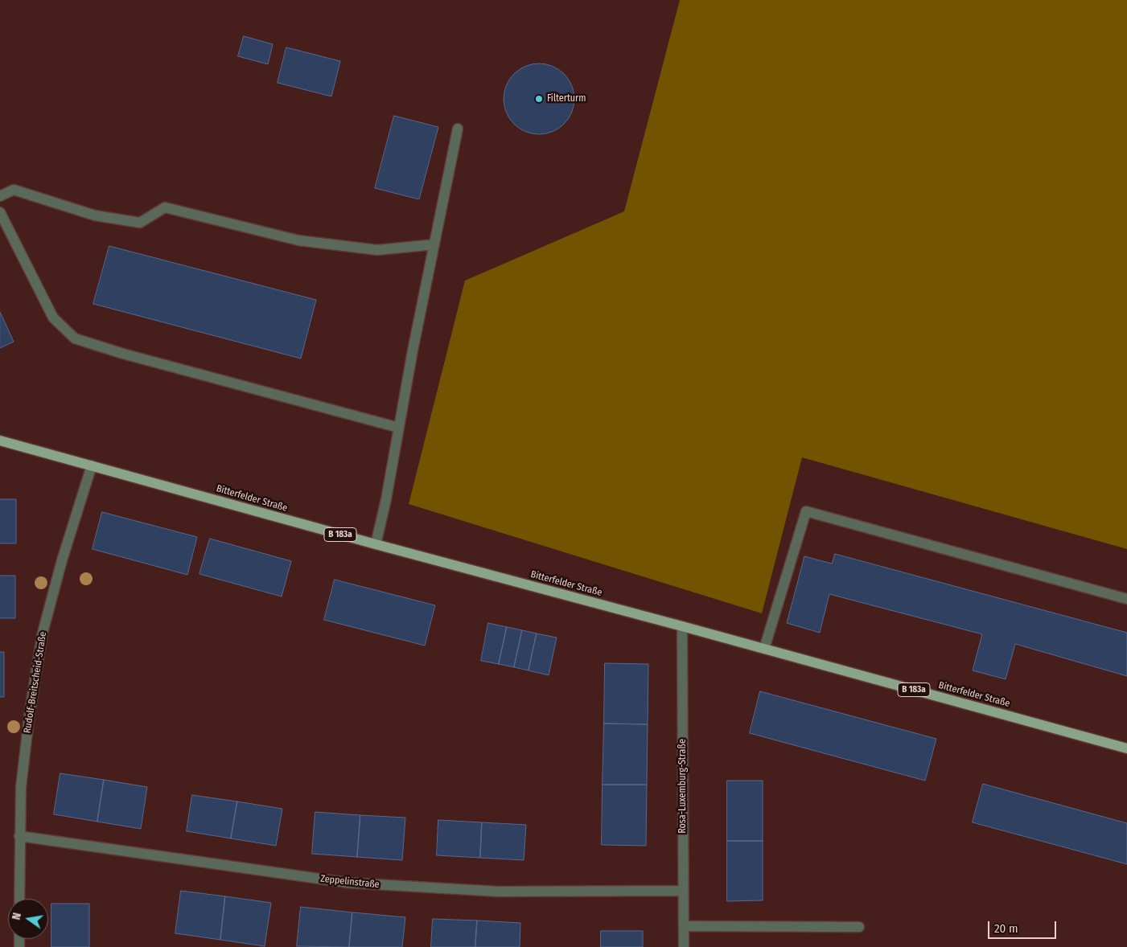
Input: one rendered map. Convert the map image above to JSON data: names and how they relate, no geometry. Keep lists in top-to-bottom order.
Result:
{
  "streets": {
    "main road": ["Bitterfelder Straße", "B 183a"],
    "street": ["Rudolf-Breitscheid-Straße", "Rosa-Luxemburg-Straße", "Zeppelinstraße"]
  },
  "crossings": [
    ["Bitterfelder Straße", "Rudolf-Breitscheid-Straße"],
    ["Bitterfelder Straße", "Rosa-Luxemburg-Straße"],
    ["Rudolf-Breitscheid-Straße", "Zeppelinstraße"],
    ["Rosa-Luxemburg-Straße", "Zeppelinstraße"]
  ],
  "places": ["Filterturm"],
  "scale_bar": "20 m",
  "north": "left"
}
